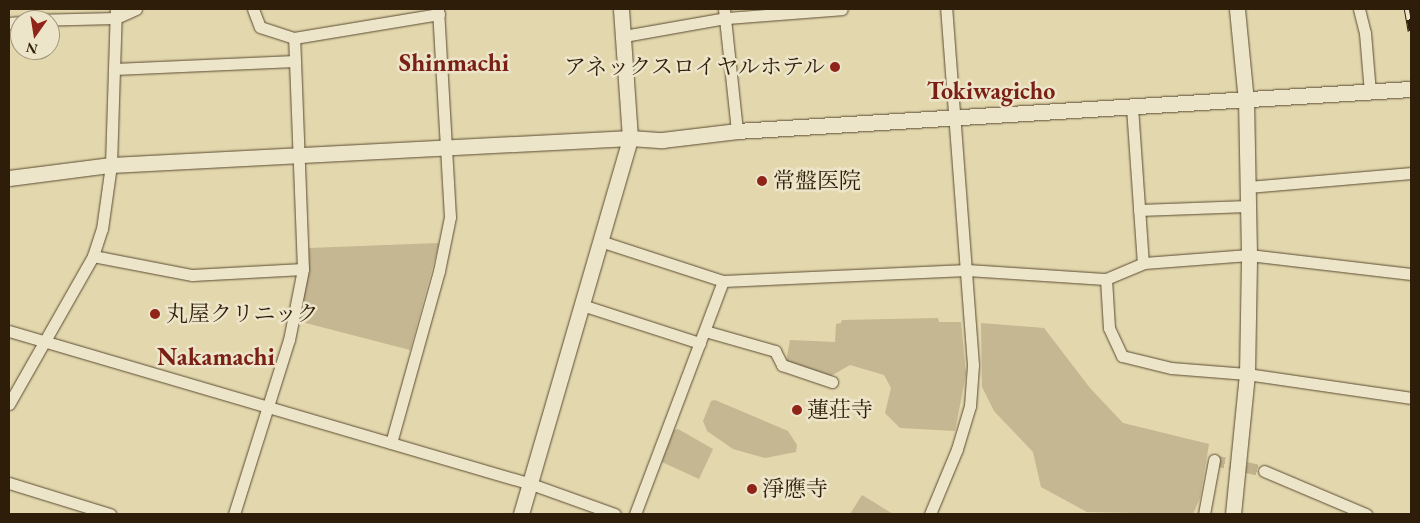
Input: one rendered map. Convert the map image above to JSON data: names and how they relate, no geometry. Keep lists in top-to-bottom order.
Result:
{
  "districts": ["Shinmachi", "Tokiwagicho", "Nakamachi"],
  "places": [
    "アネックスロイヤルホテル",
    "常盤医院",
    "丸屋クリニック",
    "蓮荘寺",
    "淨應寺"
  ],
  "north": "bottom"
}
